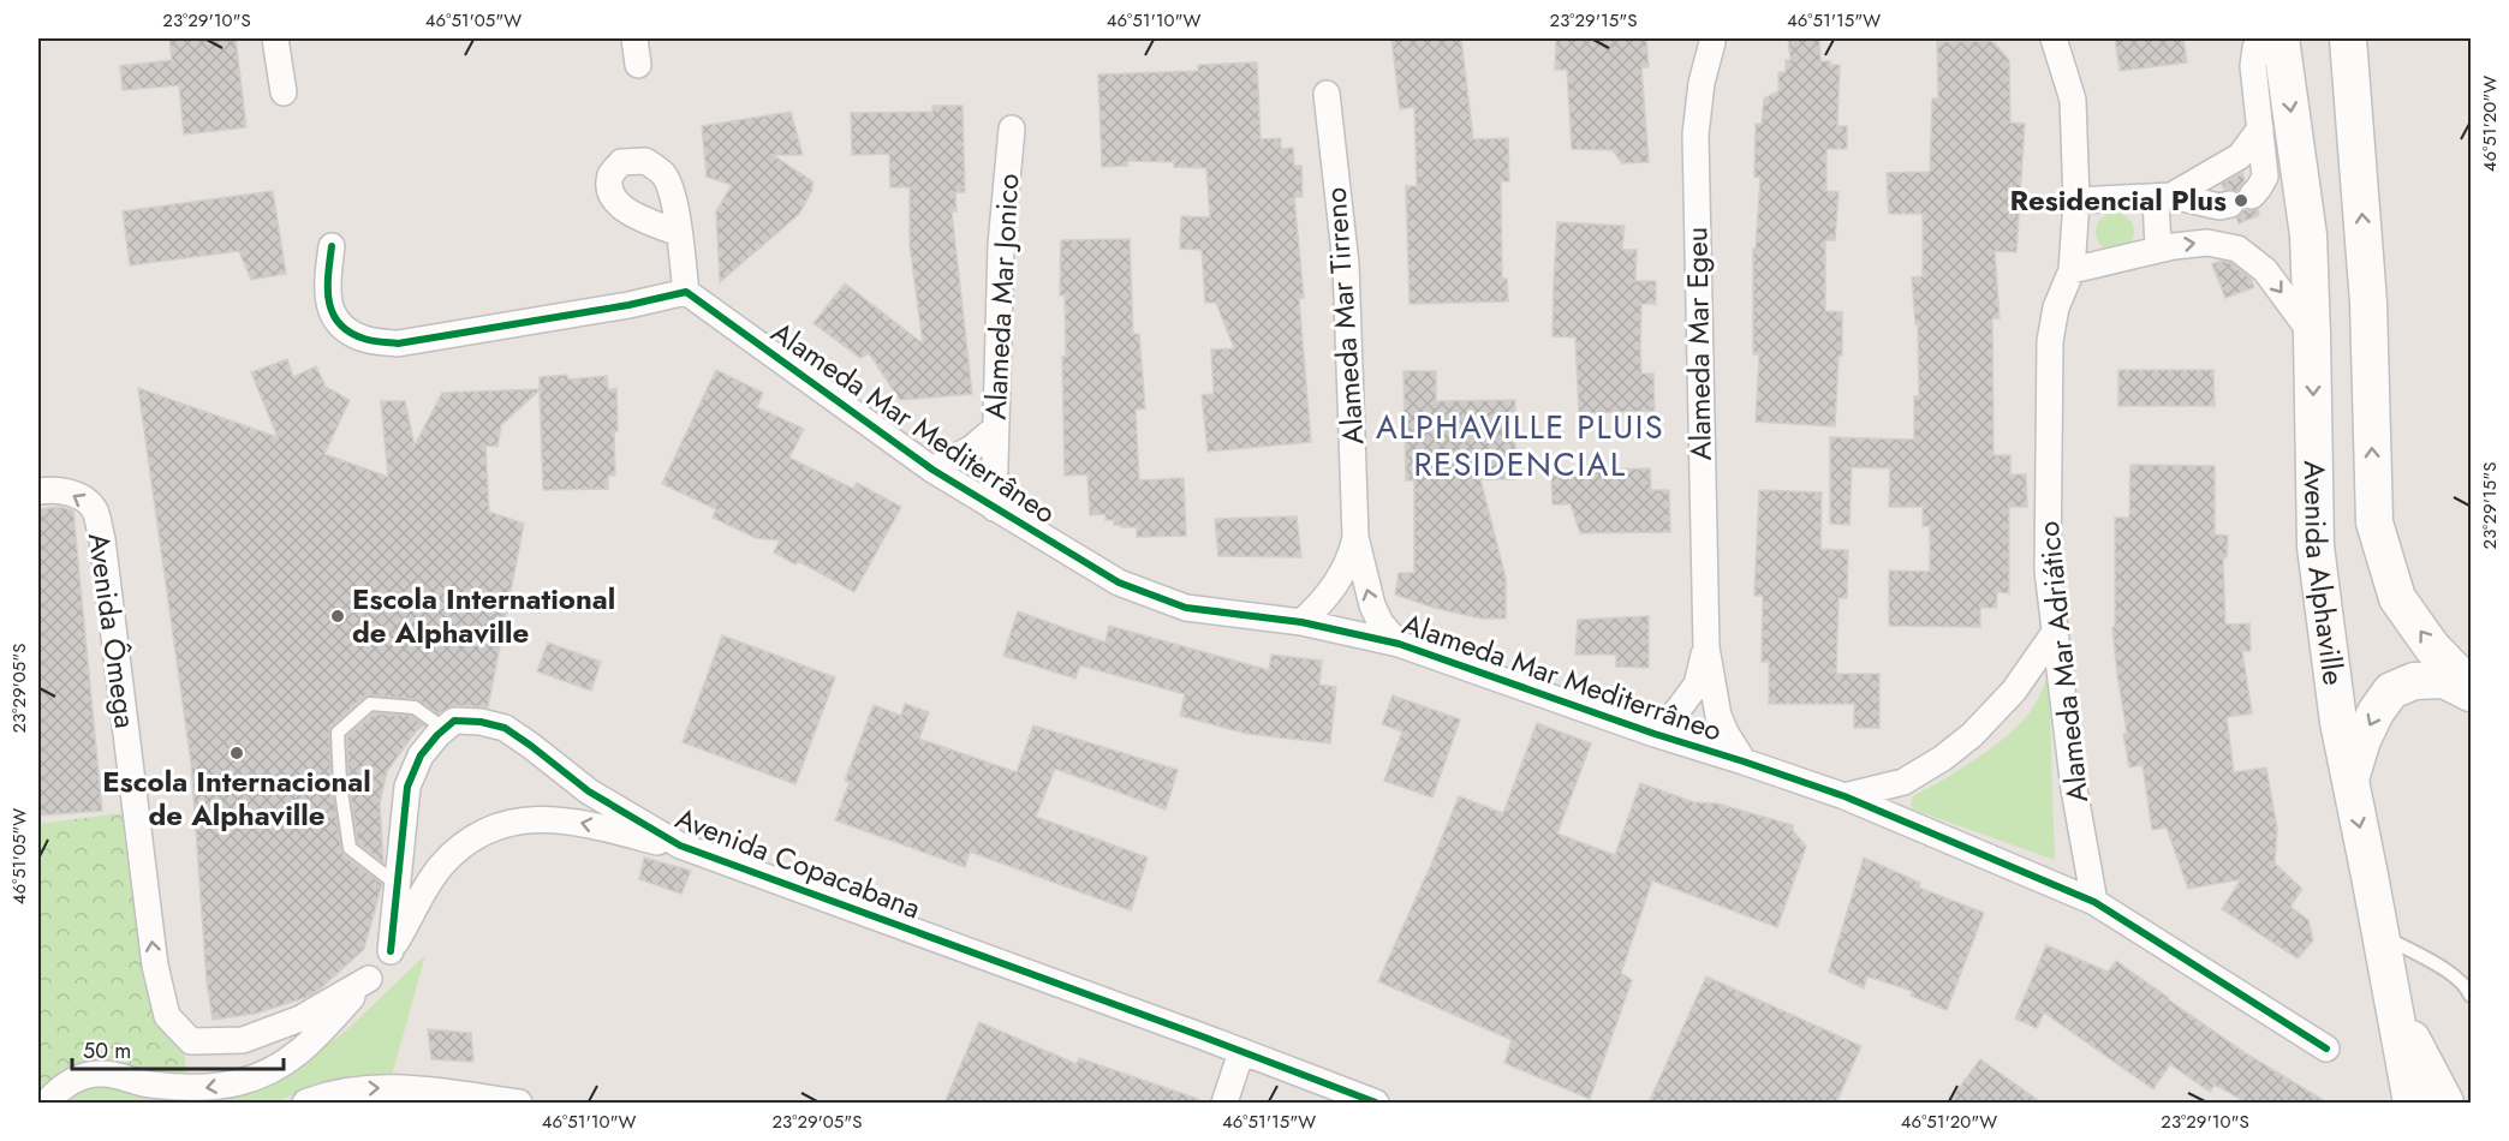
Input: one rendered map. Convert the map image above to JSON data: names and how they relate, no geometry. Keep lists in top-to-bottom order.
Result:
{
  "streets": {
    "main road": ["Avenida Alphaville"],
    "street": [
      "Alameda Mar Jonico",
      "Alameda Mar Tirreno",
      "Alameda Mar Egeu",
      "Alameda Mar Mediterrâneo",
      "Avenida Ômega",
      "Alameda Mar Adriático",
      "Avenida Copacabana"
    ]
  },
  "crossings": [
    ["Alameda Mar Jonico", "Alameda Mar Mediterrâneo"],
    ["Alameda Mar Tirreno", "Alameda Mar Mediterrâneo"],
    ["Alameda Mar Egeu", "Alameda Mar Mediterrâneo"],
    ["Alameda Mar Mediterrâneo", "Alameda Mar Adriático"],
    ["Avenida Ômega", "Avenida Copacabana"]
  ],
  "one_way": ["Avenida Copacabana"],
  "districts": ["ALPHAVILLE PLUIS RESIDENCIAL"],
  "places": ["Residencial Plus", "Escola International de Alphaville", "Escola Internacional de Alphaville"],
  "scale_bar": "50 m",
  "coordinates": [
    "23°29'10\"S",
    "46°51'05\"W",
    "46°51'10\"W",
    "23°29'15\"S",
    "46°51'15\"W",
    "46°51'20\"W",
    "23°29'05\"S"
  ]
}
